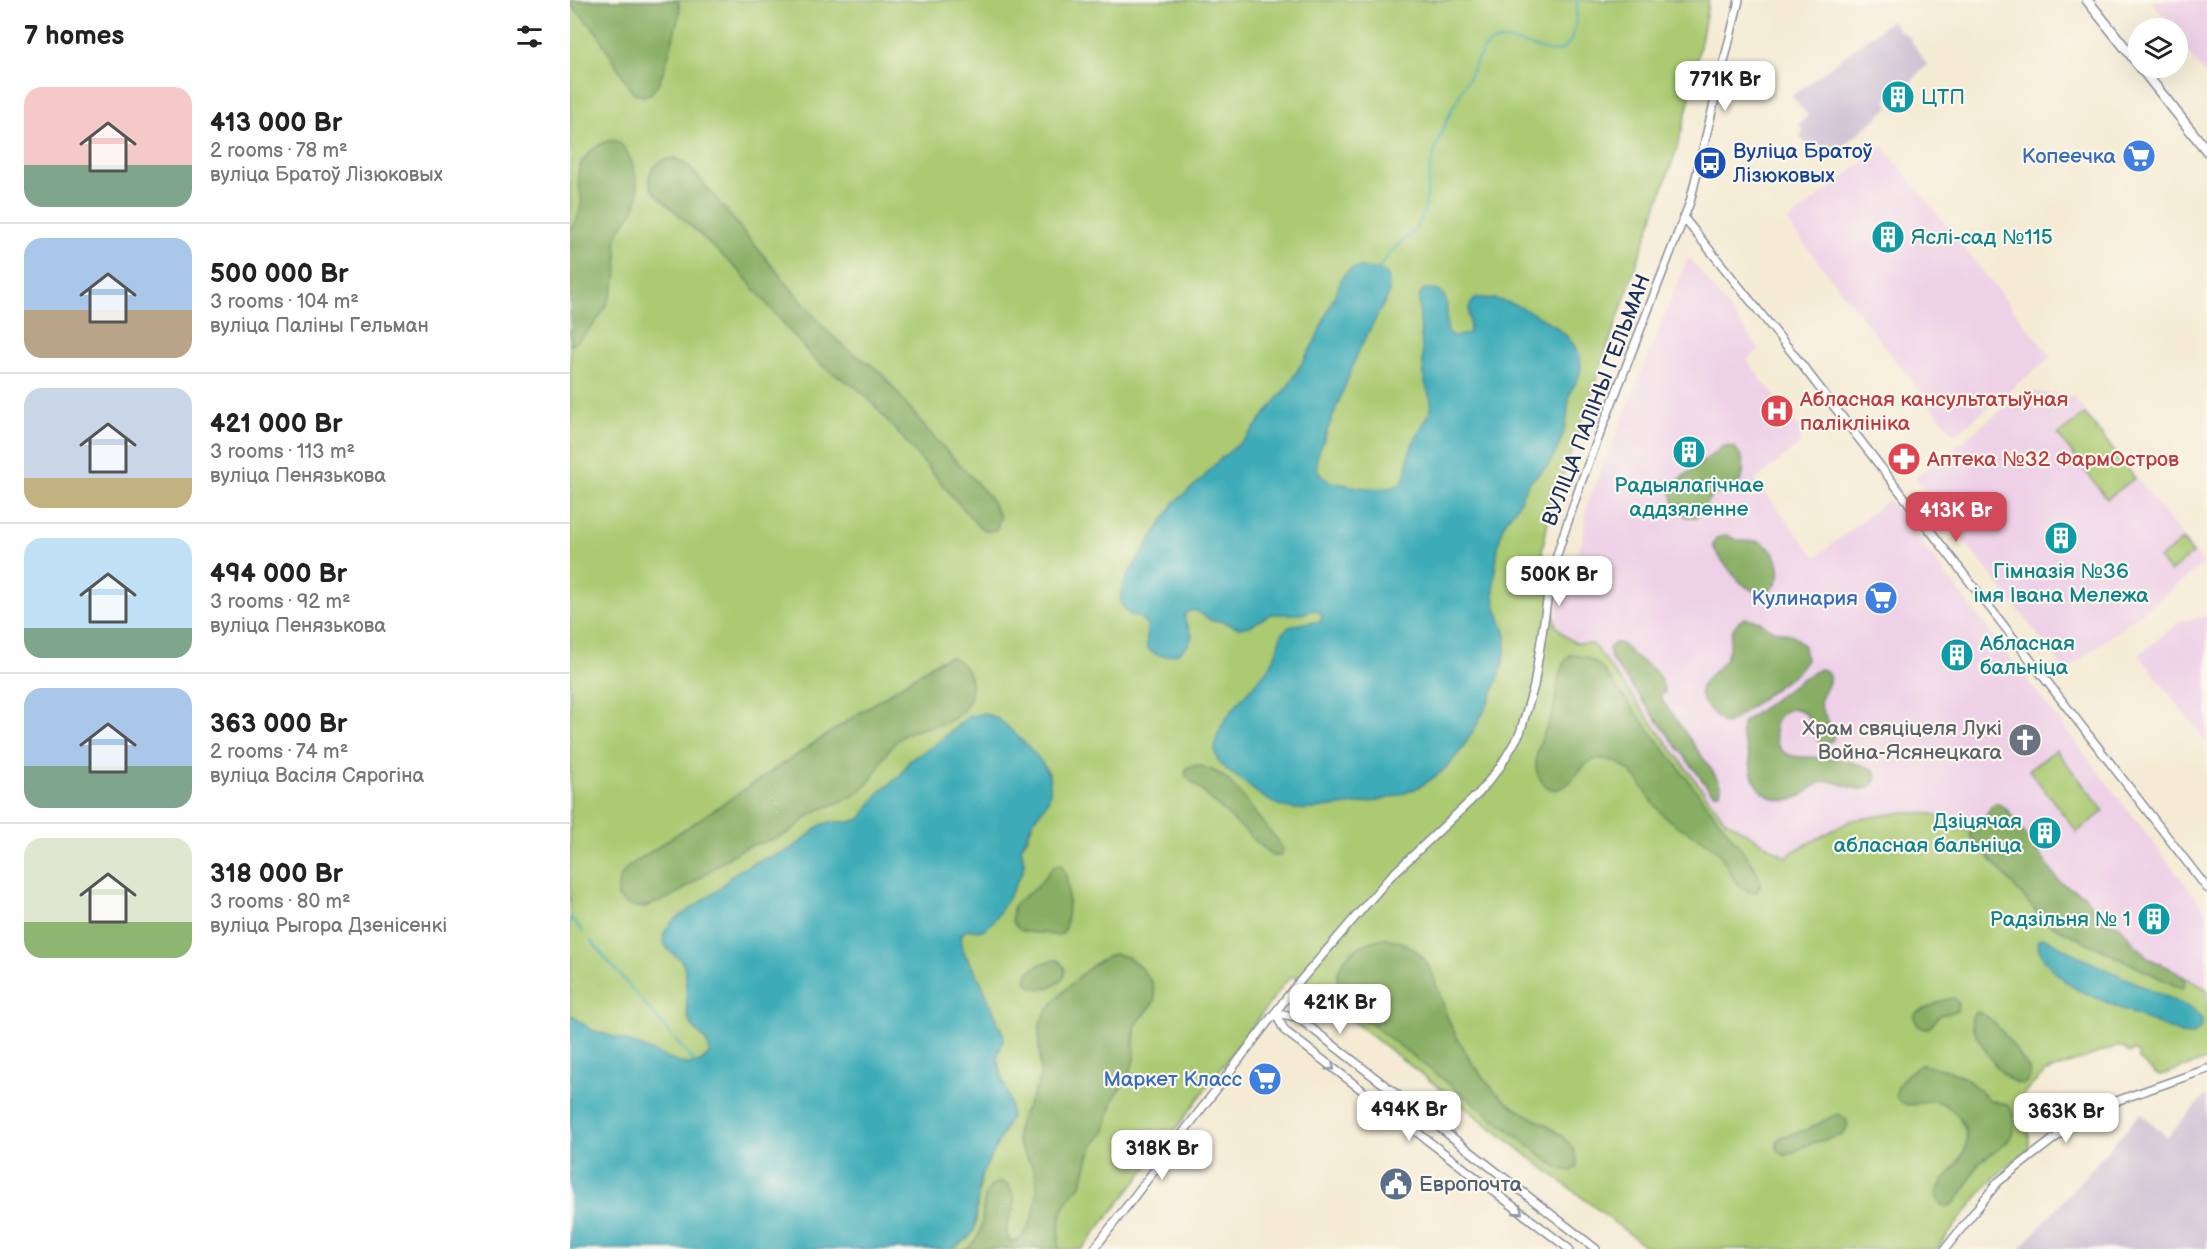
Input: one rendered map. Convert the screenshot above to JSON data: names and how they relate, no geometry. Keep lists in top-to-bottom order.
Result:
{
  "streets": {
    "street": ["ВУЛІЦА ПАЛІНЫ ГЕЛЬМАН"]
  },
  "places": {
    "building": [
      "ЦТП",
      "Яслі-сад №115",
      "Радыялагічнае аддзяленне",
      "Гімназія №36 імя Івана Мележа",
      "Абласная бальніца",
      "Дзіцячая абласная бальніца",
      "Радзільня № 1"
    ],
    "supermarket": ["Копеечка", "Кулинария", "Маркет Класс"],
    "bus stop": ["Вуліца Братоў Лізюковых"],
    "hospital": ["Абласная кансультатыўная паліклініка"],
    "pharmacy": ["Аптека №32 ФармОстров"],
    "church": ["Храм свяціцеля Лукі Война-Ясянецкага"],
    "public building": ["Европочта"]
  },
  "page": {
    "heading": "7 homes",
    "price": [
      "771K Br",
      "413K Br",
      "500K Br",
      "421K Br",
      "494K Br",
      "363K Br",
      "318K Br"
    ],
    "list": [
      {
        "name": "413 000 Br",
        "note": "2 rooms · 78 m² · вуліца Братоў Лізюковых"
      },
      {
        "name": "500 000 Br",
        "note": "3 rooms · 104 m² · вуліца Паліны Гельман"
      },
      {
        "name": "421 000 Br",
        "note": "3 rooms · 113 m² · вуліца Пенязькова"
      },
      {
        "name": "494 000 Br",
        "note": "3 rooms · 92 m² · вуліца Пенязькова"
      },
      {
        "name": "363 000 Br",
        "note": "2 rooms · 74 m² · вуліца Васіля Сярогіна"
      },
      {
        "name": "318 000 Br",
        "note": "3 rooms · 80 m² · вуліца Рыгора Дзенісенкі"
      }
    ]
  }
}
